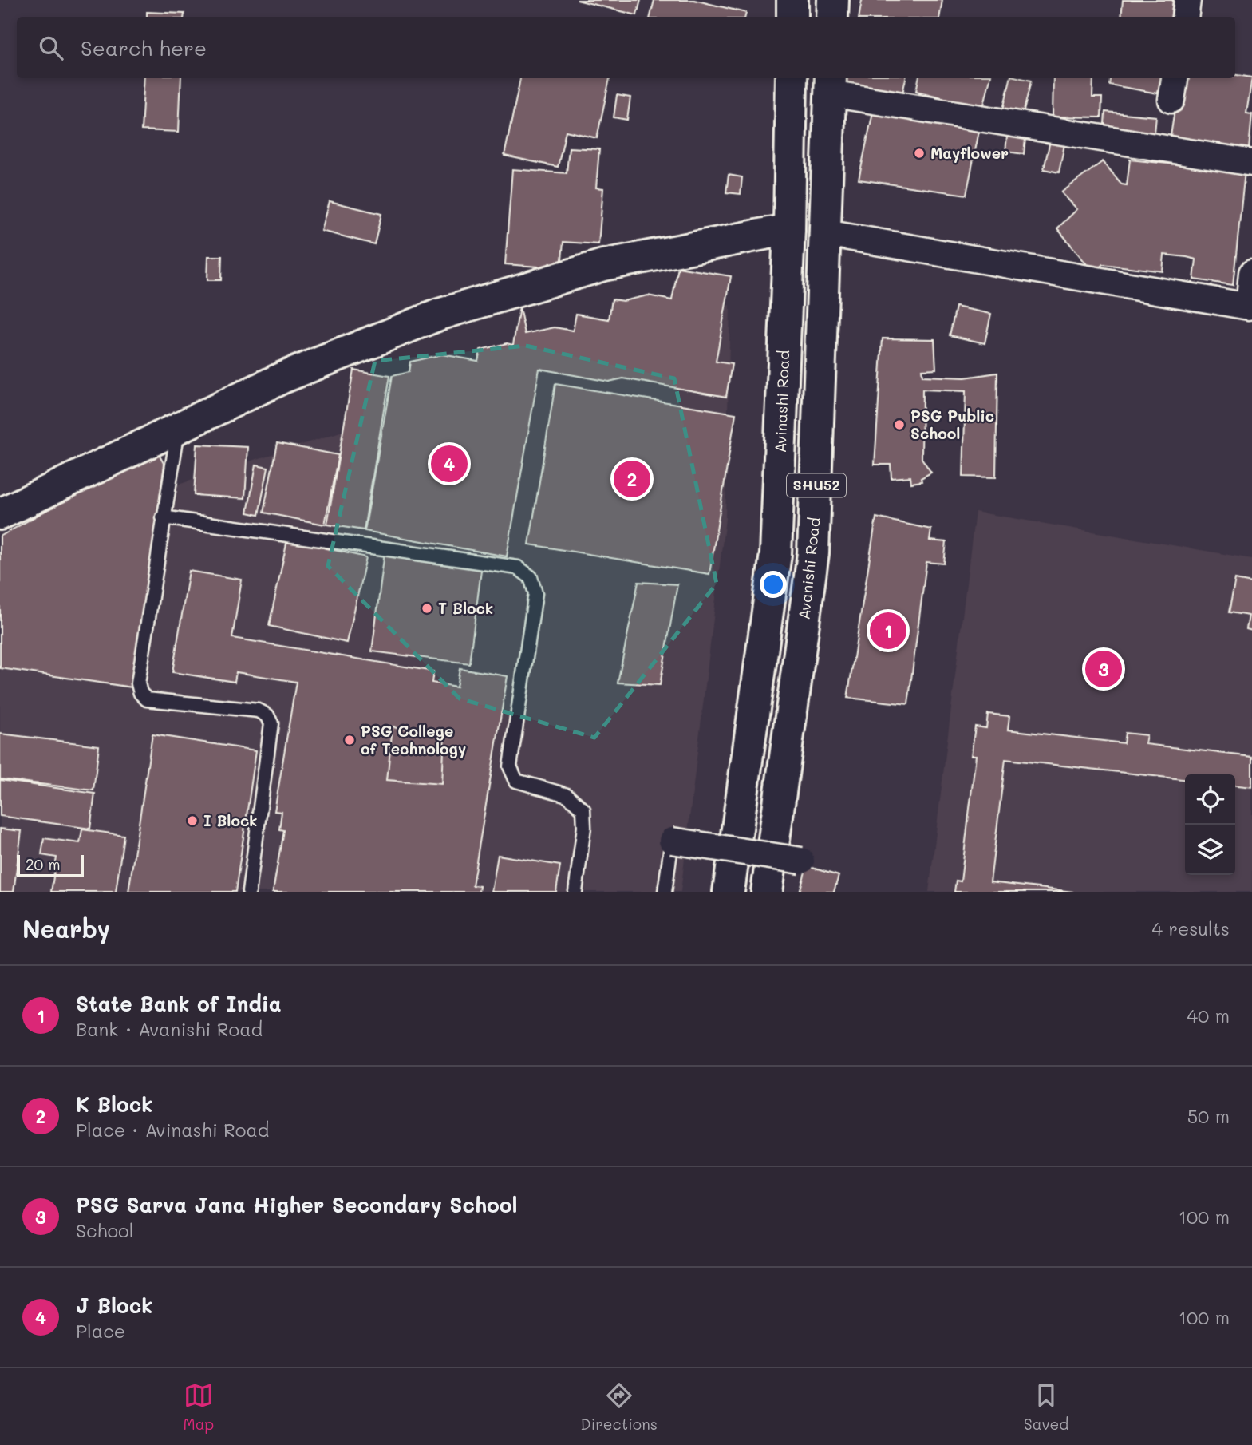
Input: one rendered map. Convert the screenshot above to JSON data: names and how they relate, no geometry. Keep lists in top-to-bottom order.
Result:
{
  "streets": {
    "main road": ["Avinashi Road", "SHU52", "Avanishi Road"]
  },
  "places": [
    "Mayflower",
    "PSG Public School",
    "T Block",
    "PSG College of Technology",
    "I Block"
  ],
  "scale_bar": "20 m",
  "page": {
    "search": "Search here",
    "pins": [
      "4",
      "2",
      "1",
      "3"
    ],
    "scale": "20 m",
    "heading": ["Nearby", "4 results"],
    "list": [
      {
        "mark": "1",
        "name": "State Bank of India",
        "note": "Bank · Avanishi Road",
        "value": "40 m"
      },
      {
        "mark": "2",
        "name": "K Block",
        "note": "Place · Avinashi Road",
        "value": "50 m"
      },
      {
        "mark": "3",
        "name": "PSG Sarva Jana Higher Secondary School",
        "note": "School",
        "value": "100 m"
      },
      {
        "mark": "4",
        "name": "J Block",
        "note": "Place",
        "value": "100 m"
      }
    ],
    "nav": ["Map", "Directions", "Saved"]
  }
}
